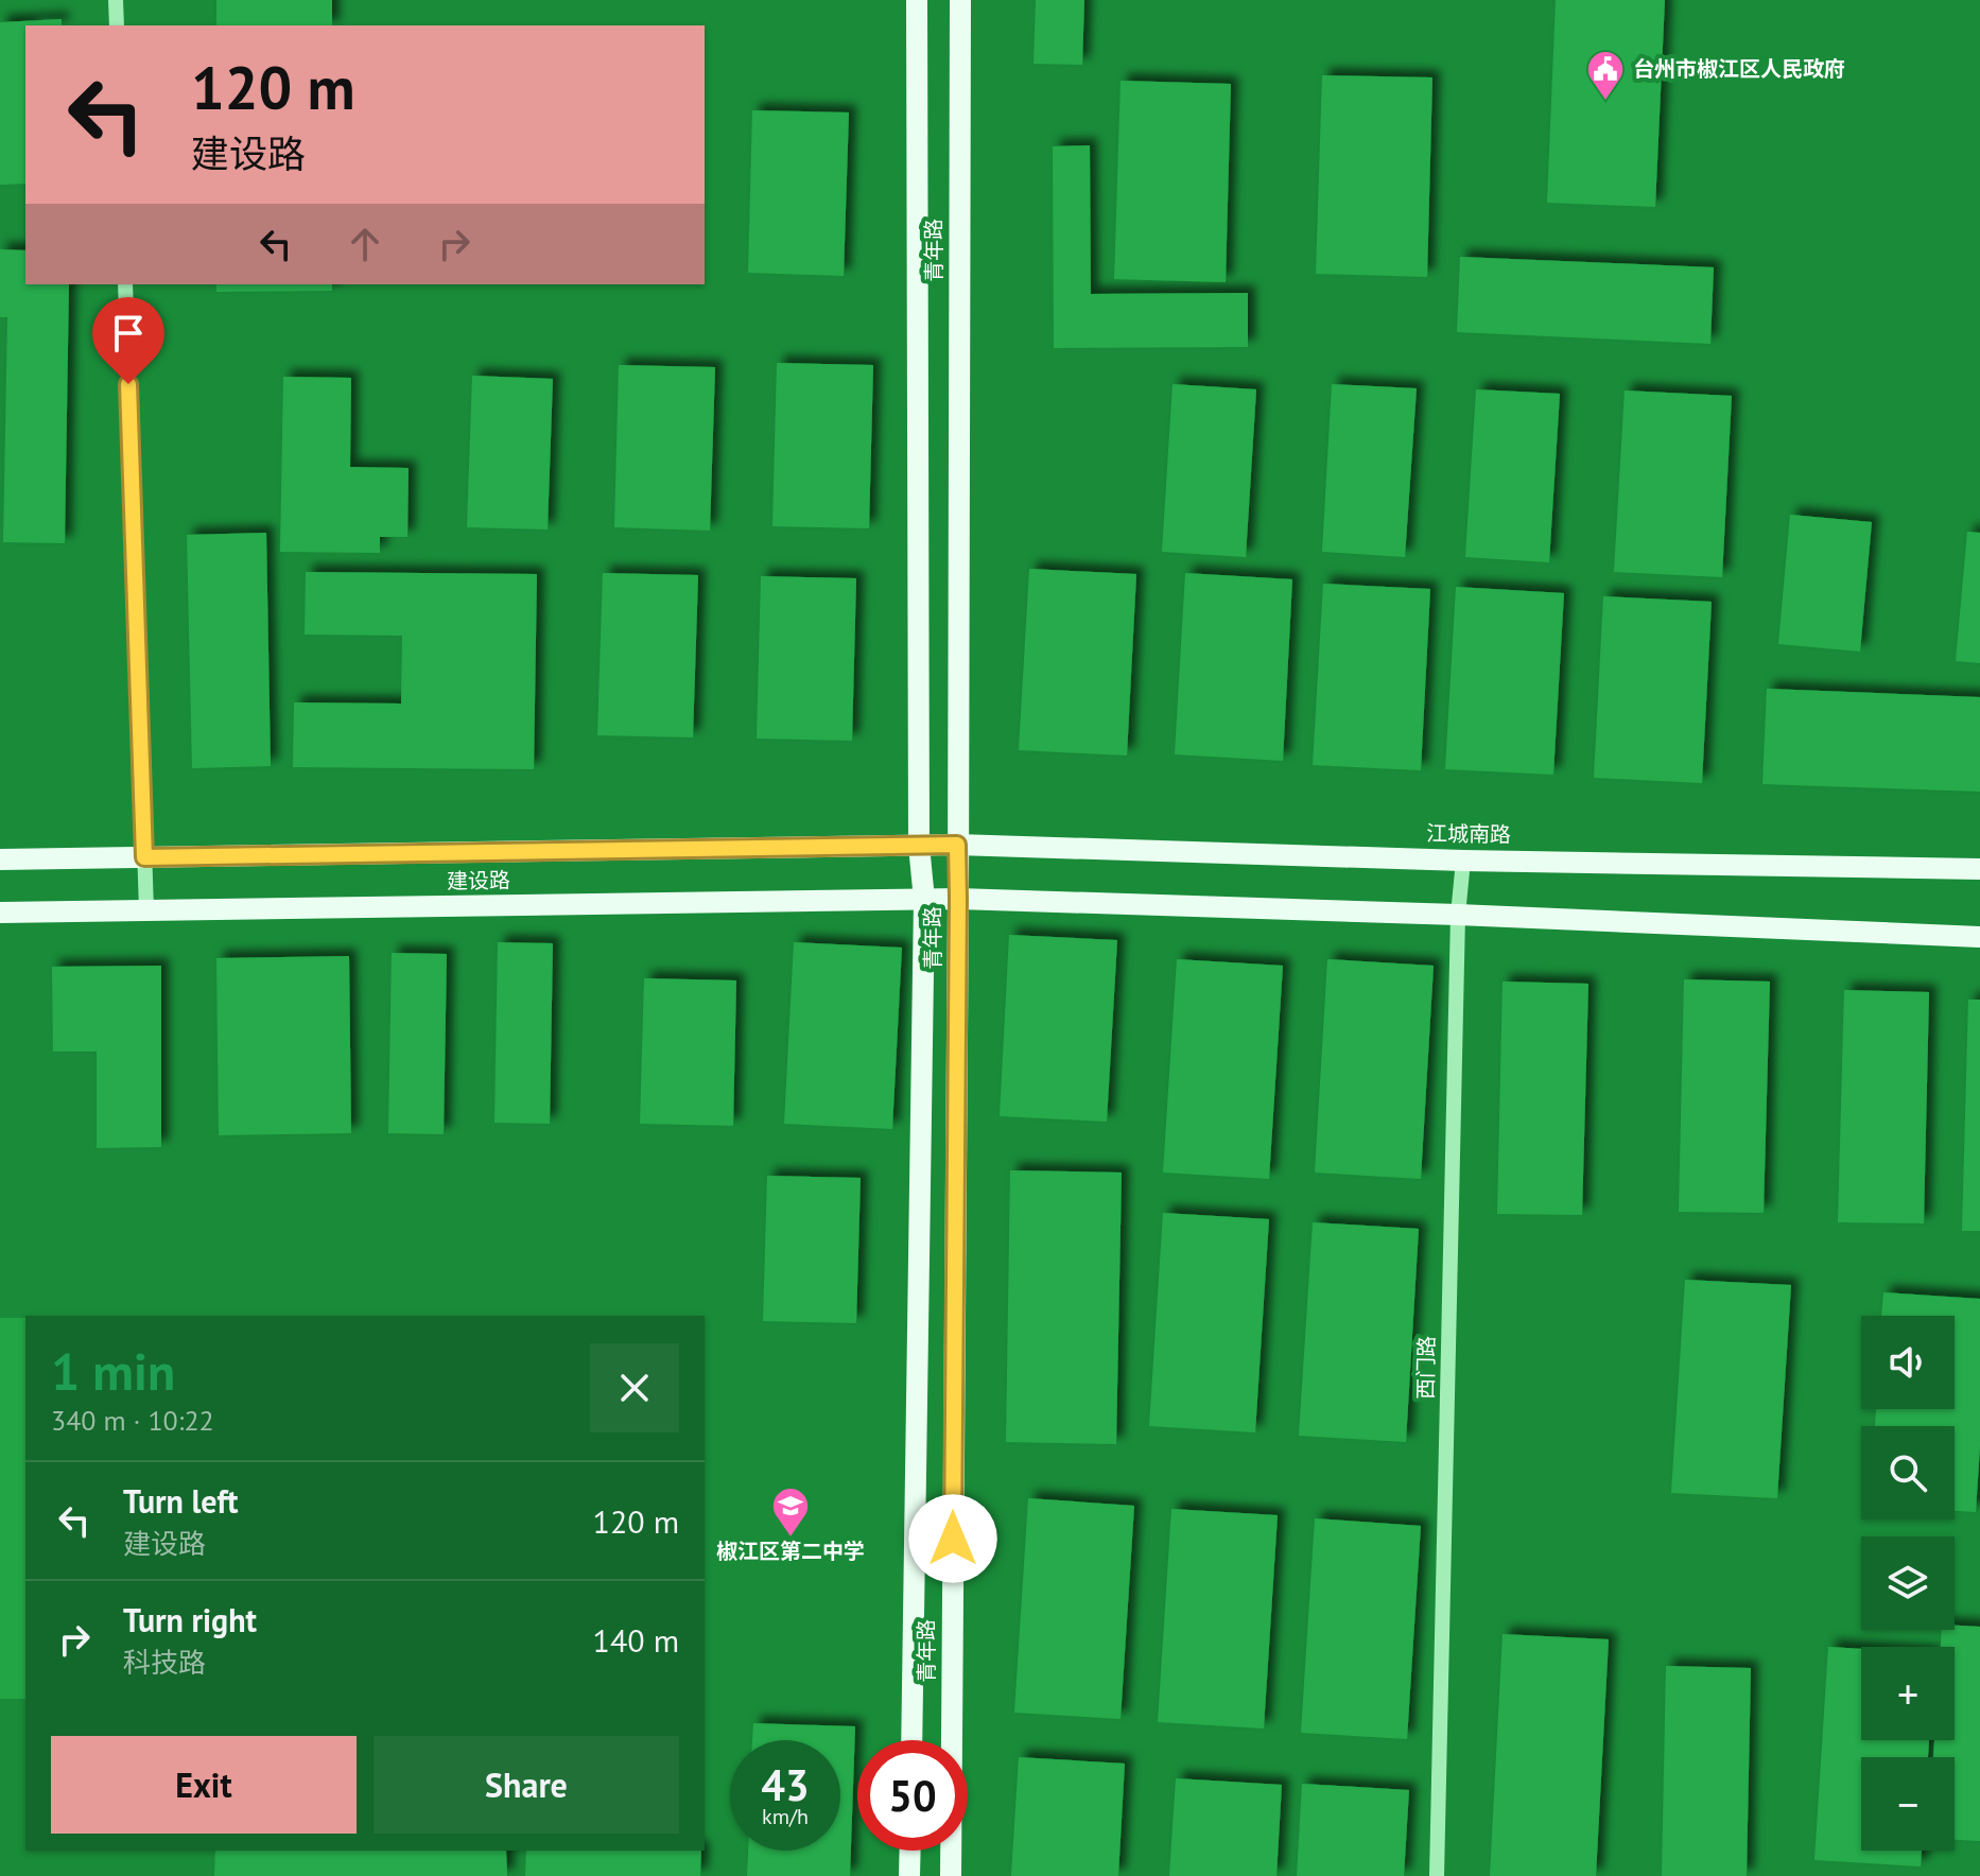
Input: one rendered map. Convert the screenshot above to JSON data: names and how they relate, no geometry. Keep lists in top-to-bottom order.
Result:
{
  "streets": {
    "main road": ["青年路", "江城南路", "建设路"],
    "street": ["西门路"]
  },
  "crossings": [
    ["青年路", "江城南路"],
    ["青年路", "建设路"],
    ["江城南路", "建设路"],
    ["江城南路", "西门路"]
  ],
  "places": {
    "public building": ["台州市椒江区人民政府"],
    "school or university": ["椒江区第二中学"]
  },
  "page": {
    "turn": ["120 m", "建设路"],
    "map_buttons": ["+", "−"],
    "heading": ["1 min", "340 m · 10:22"],
    "list": [
      {
        "name": "Turn left",
        "note": "建设路",
        "value": "120 m"
      },
      {
        "name": "Turn right",
        "note": "科技路",
        "value": "140 m"
      }
    ],
    "buttons": ["Exit", "Share"],
    "speed": "43 km/h",
    "limit": "50"
  }
}
